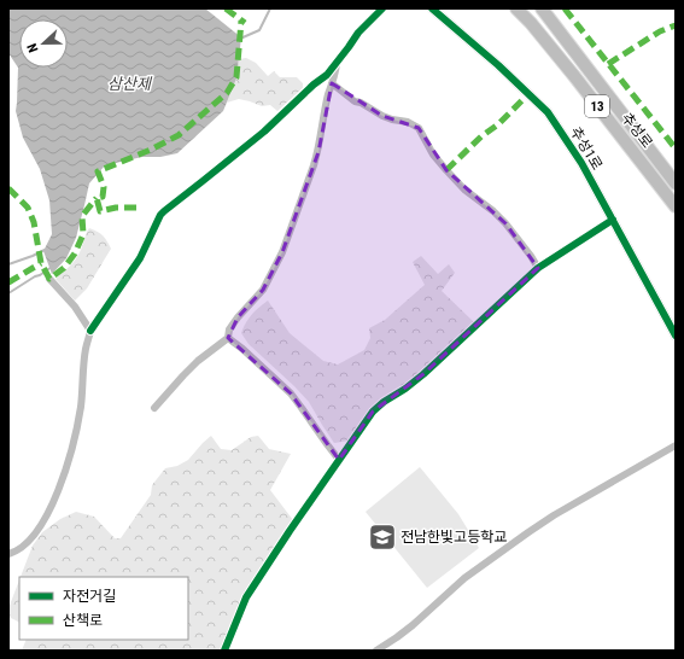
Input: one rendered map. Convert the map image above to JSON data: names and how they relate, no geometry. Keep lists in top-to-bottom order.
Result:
{
  "streets": {
    "main road": ["13", "추성로"],
    "street": ["추성1로"]
  },
  "water": ["삼산제"],
  "places": {
    "school or university": ["전남한빛고등학교"]
  },
  "legend": ["자전거길", "산책로"],
  "north": "left"
}
